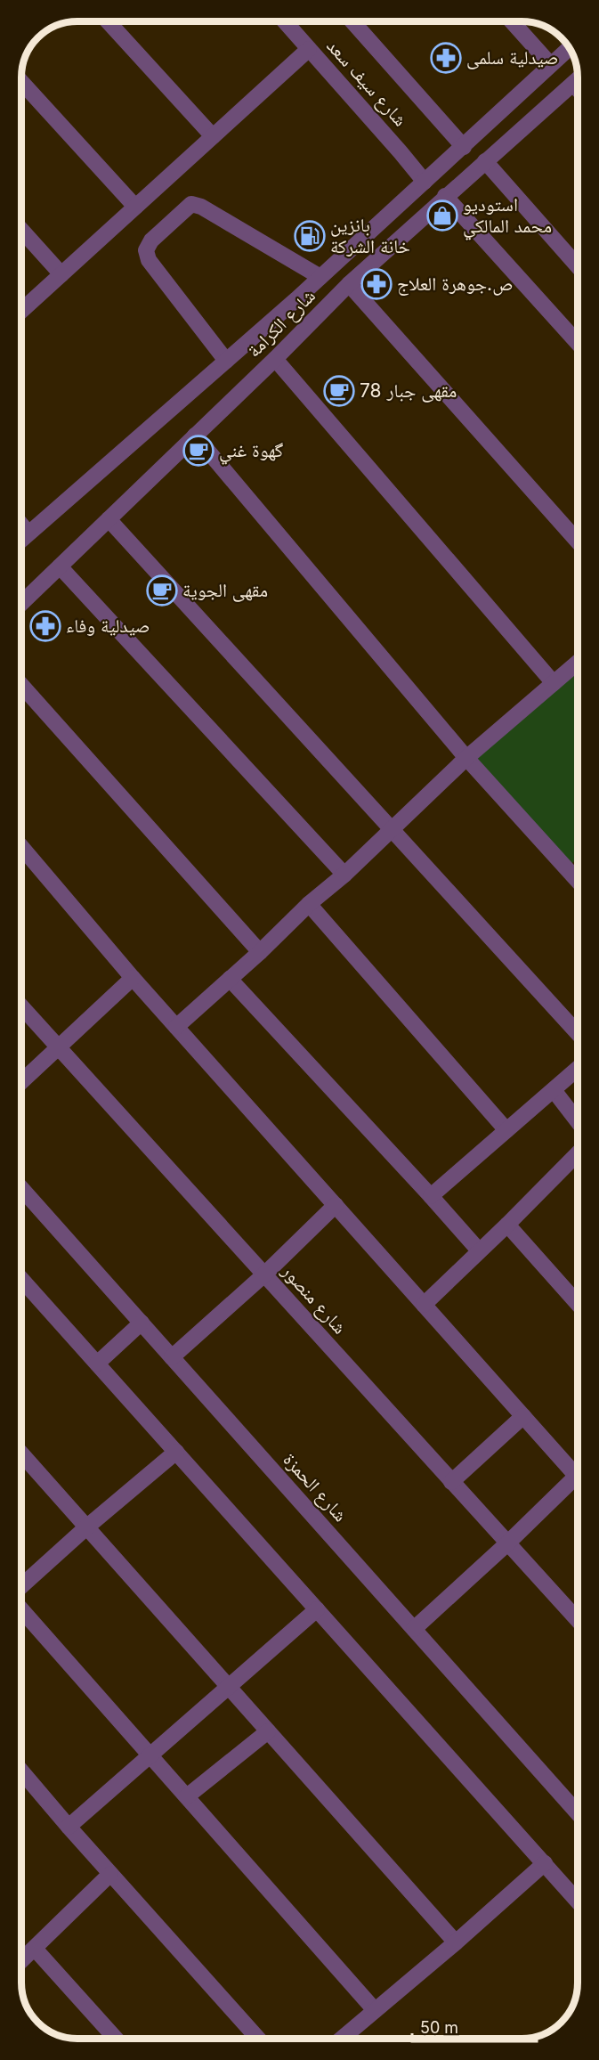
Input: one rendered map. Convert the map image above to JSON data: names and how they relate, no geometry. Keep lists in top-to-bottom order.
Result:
{
  "streets": {
    "street": [
      "شارع سيف سعد",
      "شارع الكرامة",
      "شارع منصور",
      "شارع الحمزة"
    ]
  },
  "crossings": [
    ["شارع سيف سعد", "شارع الكرامة"]
  ],
  "places": {
    "pharmacy": ["صيدلية سلمى", "ص.جوهرة العلاج", "صيدلية وفاء"],
    "shop": ["استوديو محمد المالكي"],
    "fuel station": ["بانزين خانة الشركة"],
    "cafe": ["مقهى جبار 78", "گهوة غني", "مقهى الجوية"]
  },
  "scale_bar": "50 m"
}
